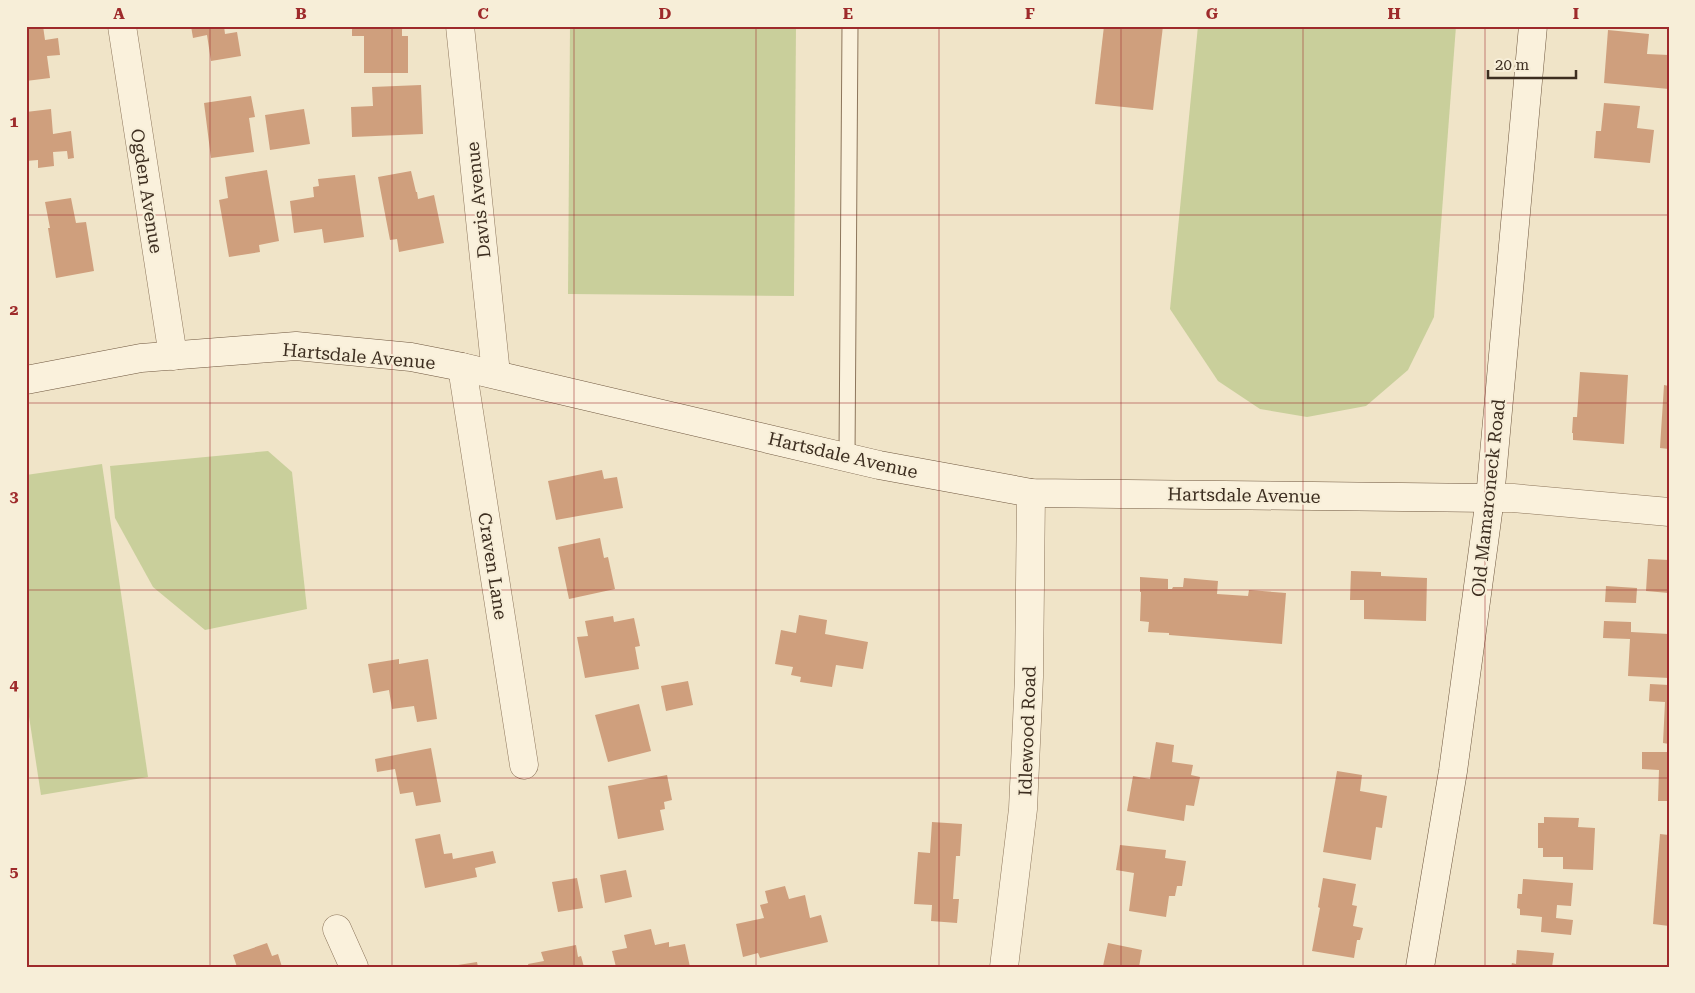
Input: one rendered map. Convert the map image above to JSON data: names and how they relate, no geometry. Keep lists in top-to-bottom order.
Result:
{
  "streets": {
    "street": [
      "Ogden Avenue",
      "Davis Avenue",
      "Hartsdale Avenue",
      "Old Mamaroneck Road",
      "Craven Lane",
      "Idlewood Road"
    ]
  },
  "crossings": [
    ["Ogden Avenue", "Hartsdale Avenue"],
    ["Davis Avenue", "Hartsdale Avenue"],
    ["Hartsdale Avenue", "Old Mamaroneck Road"],
    ["Hartsdale Avenue", "Craven Lane"],
    ["Hartsdale Avenue", "Idlewood Road"]
  ],
  "scale_bar": "20 m",
  "grid": {
    "columns": [
      "A",
      "B",
      "C",
      "D",
      "E",
      "F",
      "G",
      "H",
      "I"
    ],
    "rows": [
      "1",
      "2",
      "3",
      "4",
      "5"
    ]
  }
}
